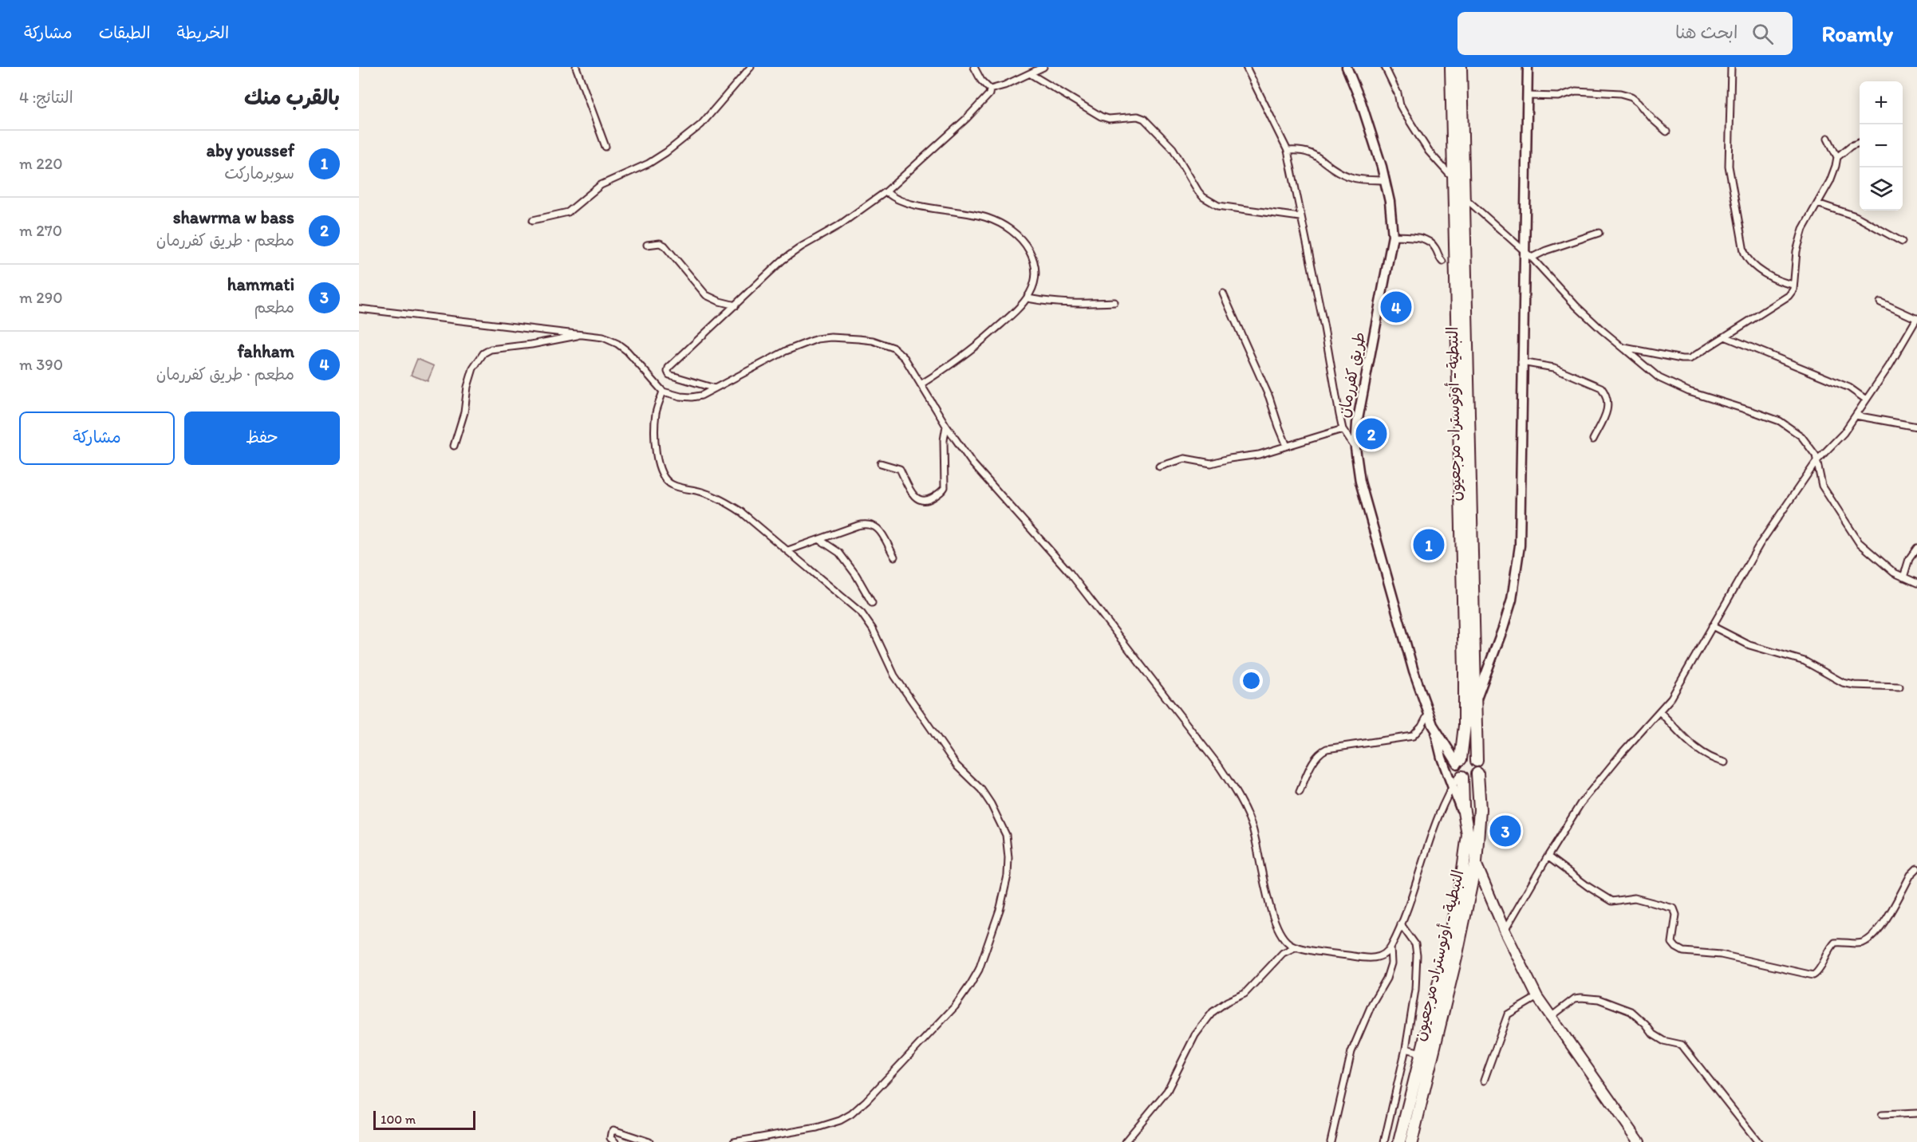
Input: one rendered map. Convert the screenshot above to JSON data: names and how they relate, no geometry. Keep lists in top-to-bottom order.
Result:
{
  "streets": {
    "highway": ["النبطية - أوتوستراد مرجعيون"],
    "main road": ["طريق كفررمان"]
  },
  "crossings": [
    ["طريق كفررمان", "النبطية - أوتوستراد مرجعيون"]
  ],
  "scale_bar": "100 m",
  "page": {
    "header": "Roamly",
    "search": "ابحث هنا",
    "nav": ["الخريطة", "الطبقات", "مشاركة"],
    "heading": ["بالقرب منك", "النتائج: 4"],
    "map_buttons": ["+", "−"],
    "list": [
      {
        "mark": "1",
        "name": "aby youssef",
        "note": "سوبرماركت",
        "value": "220 m"
      },
      {
        "mark": "2",
        "name": "shawrma w bass",
        "note": "مطعم · طريق كفررمان",
        "value": "270 m"
      },
      {
        "mark": "3",
        "name": "hammati",
        "note": "مطعم",
        "value": "290 m"
      },
      {
        "mark": "4",
        "name": "fahham",
        "note": "مطعم · طريق كفررمان",
        "value": "390 m"
      }
    ],
    "pins": [
      "4",
      "2",
      "1",
      "3"
    ],
    "buttons": ["حفظ", "مشاركة"],
    "scale": "100 m"
  }
}
